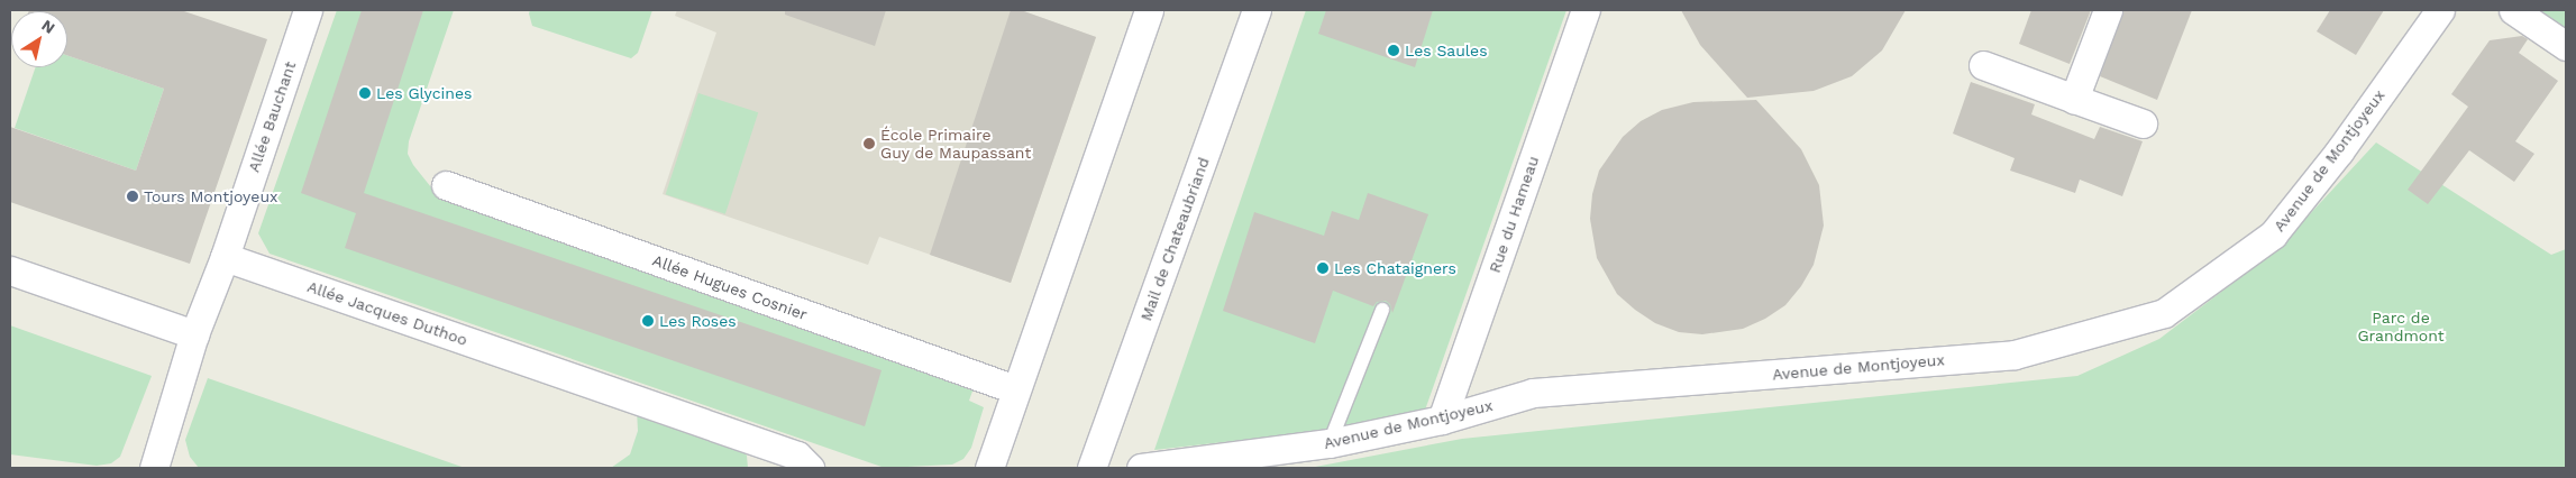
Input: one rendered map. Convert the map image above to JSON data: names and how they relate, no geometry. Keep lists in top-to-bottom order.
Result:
{
  "streets": {
    "street": [
      "Allée Bauchant",
      "Avenue de Montjoyeux",
      "Rue du Hameau",
      "Mail de Chateaubriand",
      "Allée Hugues Cosnier",
      "Allée Jacques Duthoo"
    ]
  },
  "crossings": [
    ["Allée Bauchant", "Allée Jacques Duthoo"],
    ["Avenue de Montjoyeux", "Rue du Hameau"]
  ],
  "parks": ["Parc de Grandmont"],
  "places": [
    "Les Saules",
    "Les Glycines",
    "École Primaire Guy de Maupassant",
    "Tours Montjoyeux",
    "Les Chataigners",
    "Les Roses"
  ],
  "north": "top right"
}
